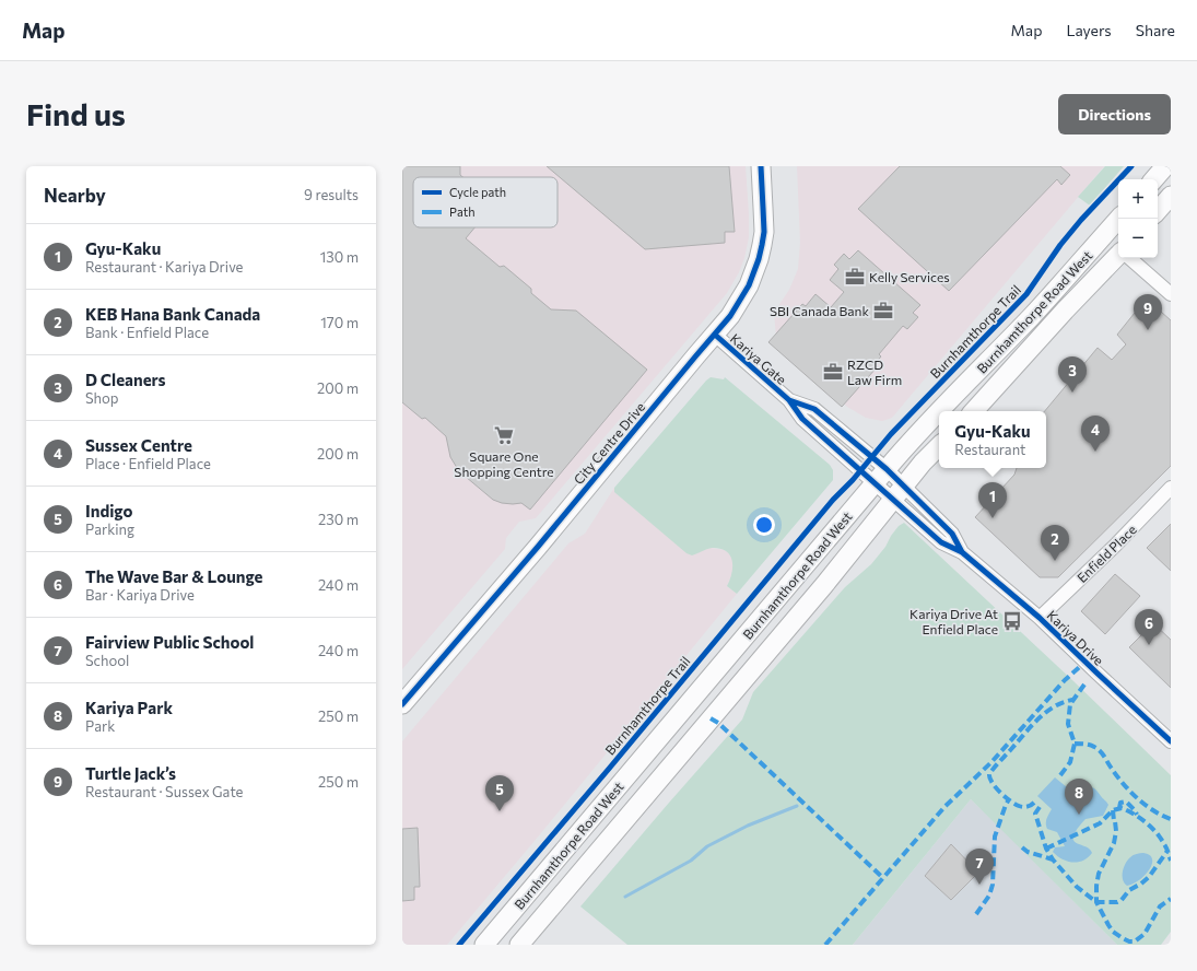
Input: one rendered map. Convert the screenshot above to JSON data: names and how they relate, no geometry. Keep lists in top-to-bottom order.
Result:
{
  "streets": {
    "main road": ["Burnhamthorpe Road West", "City Centre Drive"],
    "street": ["Kariya Gate", "Enfield Place", "Kariya Drive"],
    "cycle path": ["Burnhamthorpe Trail"]
  },
  "crossings": [
    ["Burnhamthorpe Road West", "Kariya Gate"],
    ["Burnhamthorpe Road West", "Kariya Drive"],
    ["Kariya Gate", "City Centre Drive"],
    ["Kariya Gate", "Kariya Drive"],
    ["Enfield Place", "Kariya Drive"]
  ],
  "places": {
    "office": ["Kelly Services", "SBI Canada Bank", "RZCD Law Firm"],
    "supermarket": ["Square One Shopping Centre"],
    "bus stop": ["Kariya Drive At Enfield Place"]
  },
  "legend": ["Cycle path", "Path"],
  "page": {
    "header": "Map",
    "nav": ["Map", "Layers", "Share"],
    "buttons": "Directions",
    "title": "Find us",
    "heading": ["Nearby", "9 results"],
    "map_buttons": ["+", "−"],
    "list": [
      {
        "mark": "1",
        "name": "Gyu-Kaku",
        "note": "Restaurant · Kariya Drive",
        "value": "130 m"
      },
      {
        "mark": "2",
        "name": "KEB Hana Bank Canada",
        "note": "Bank · Enfield Place",
        "value": "170 m"
      },
      {
        "mark": "3",
        "name": "D Cleaners",
        "note": "Shop",
        "value": "200 m"
      },
      {
        "mark": "4",
        "name": "Sussex Centre",
        "note": "Place · Enfield Place",
        "value": "200 m"
      },
      {
        "mark": "5",
        "name": "Indigo",
        "note": "Parking",
        "value": "230 m"
      },
      {
        "mark": "6",
        "name": "The Wave Bar & Lounge",
        "note": "Bar · Kariya Drive",
        "value": "240 m"
      },
      {
        "mark": "7",
        "name": "Fairview Public School",
        "note": "School",
        "value": "240 m"
      },
      {
        "mark": "8",
        "name": "Kariya Park",
        "note": "Park",
        "value": "250 m"
      },
      {
        "mark": "9",
        "name": "Turtle Jack’s",
        "note": "Restaurant · Sussex Gate",
        "value": "250 m"
      }
    ],
    "pins": [
      "9",
      "3",
      "4",
      "1",
      "2",
      "6",
      "5",
      "8",
      "7"
    ],
    "popup": ["Gyu-Kaku", "Restaurant"]
  }
}
